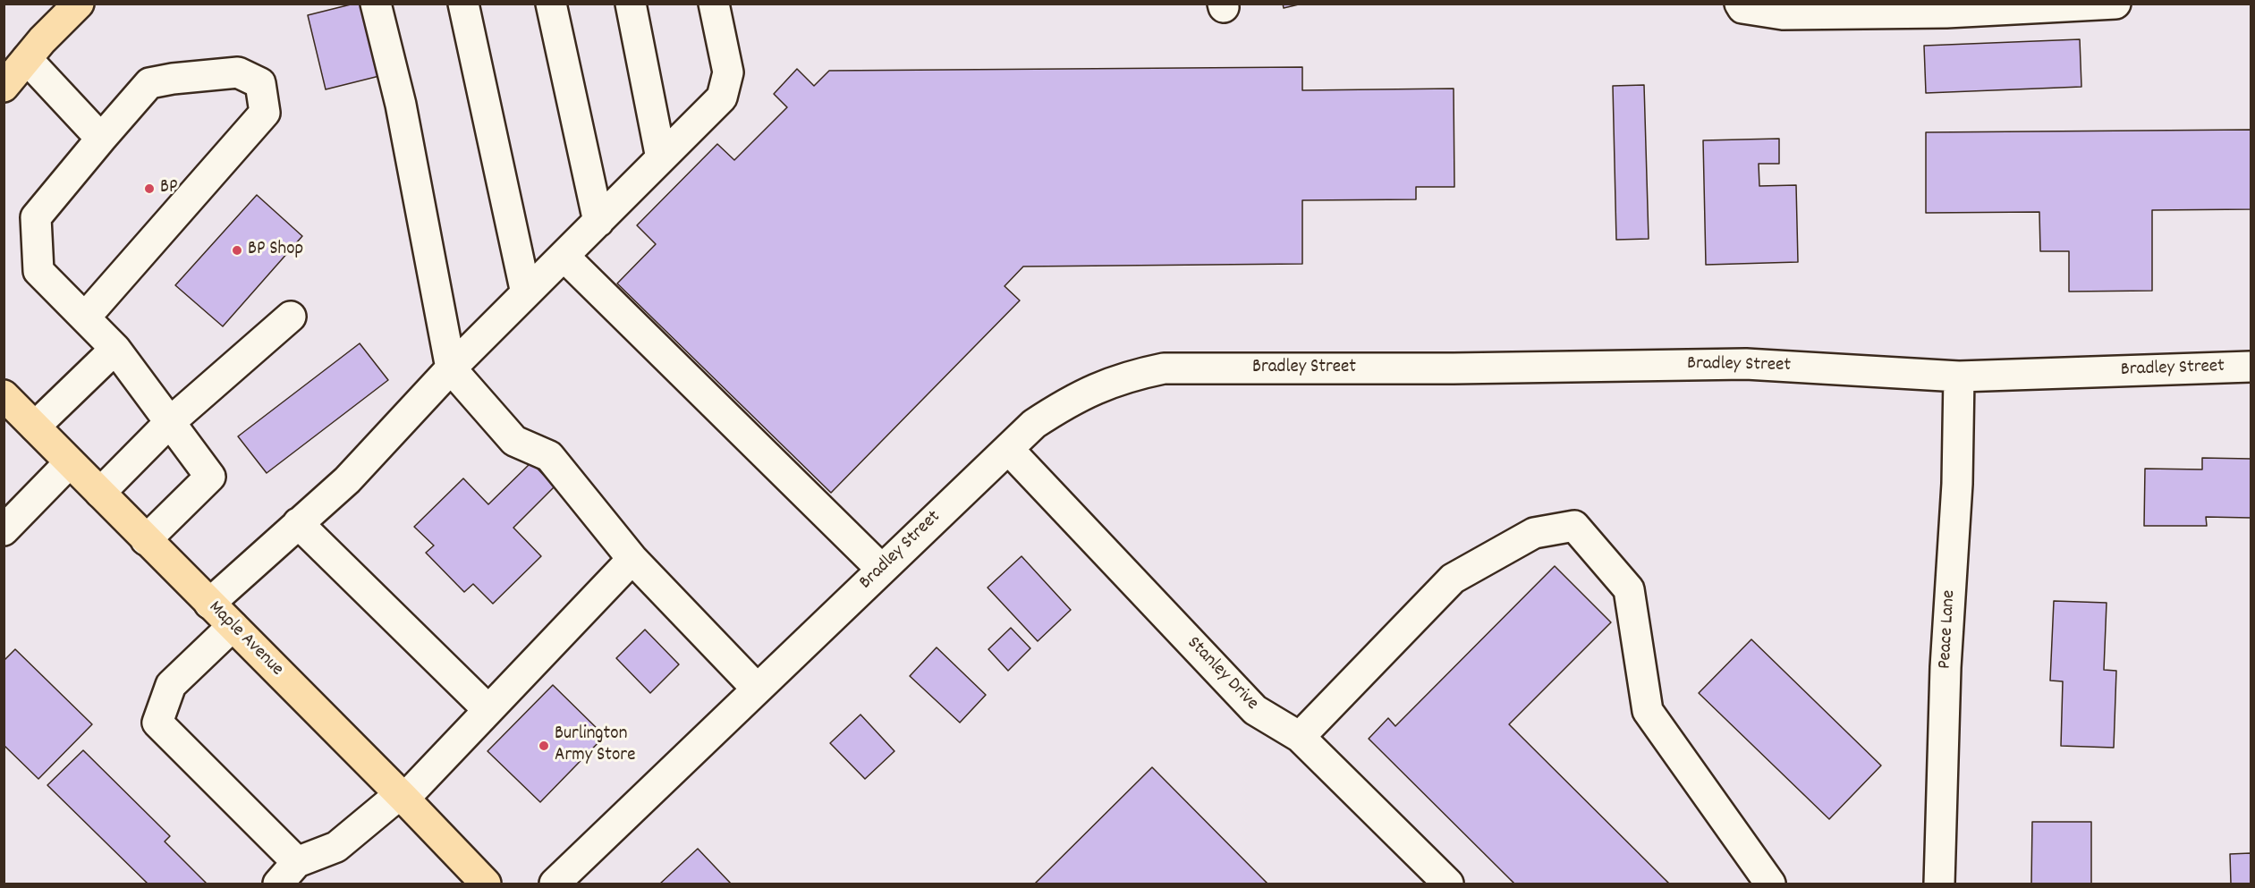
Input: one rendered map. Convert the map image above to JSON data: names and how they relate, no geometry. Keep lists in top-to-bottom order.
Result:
{
  "streets": {
    "main road": ["Maple Avenue"],
    "street": ["Bradley Street", "Peace Lane", "Stanley Drive"]
  },
  "crossings": [
    ["Bradley Street", "Peace Lane"],
    ["Bradley Street", "Stanley Drive"]
  ],
  "places": ["BP", "BP Shop", "Burlington Army Store"]
}
